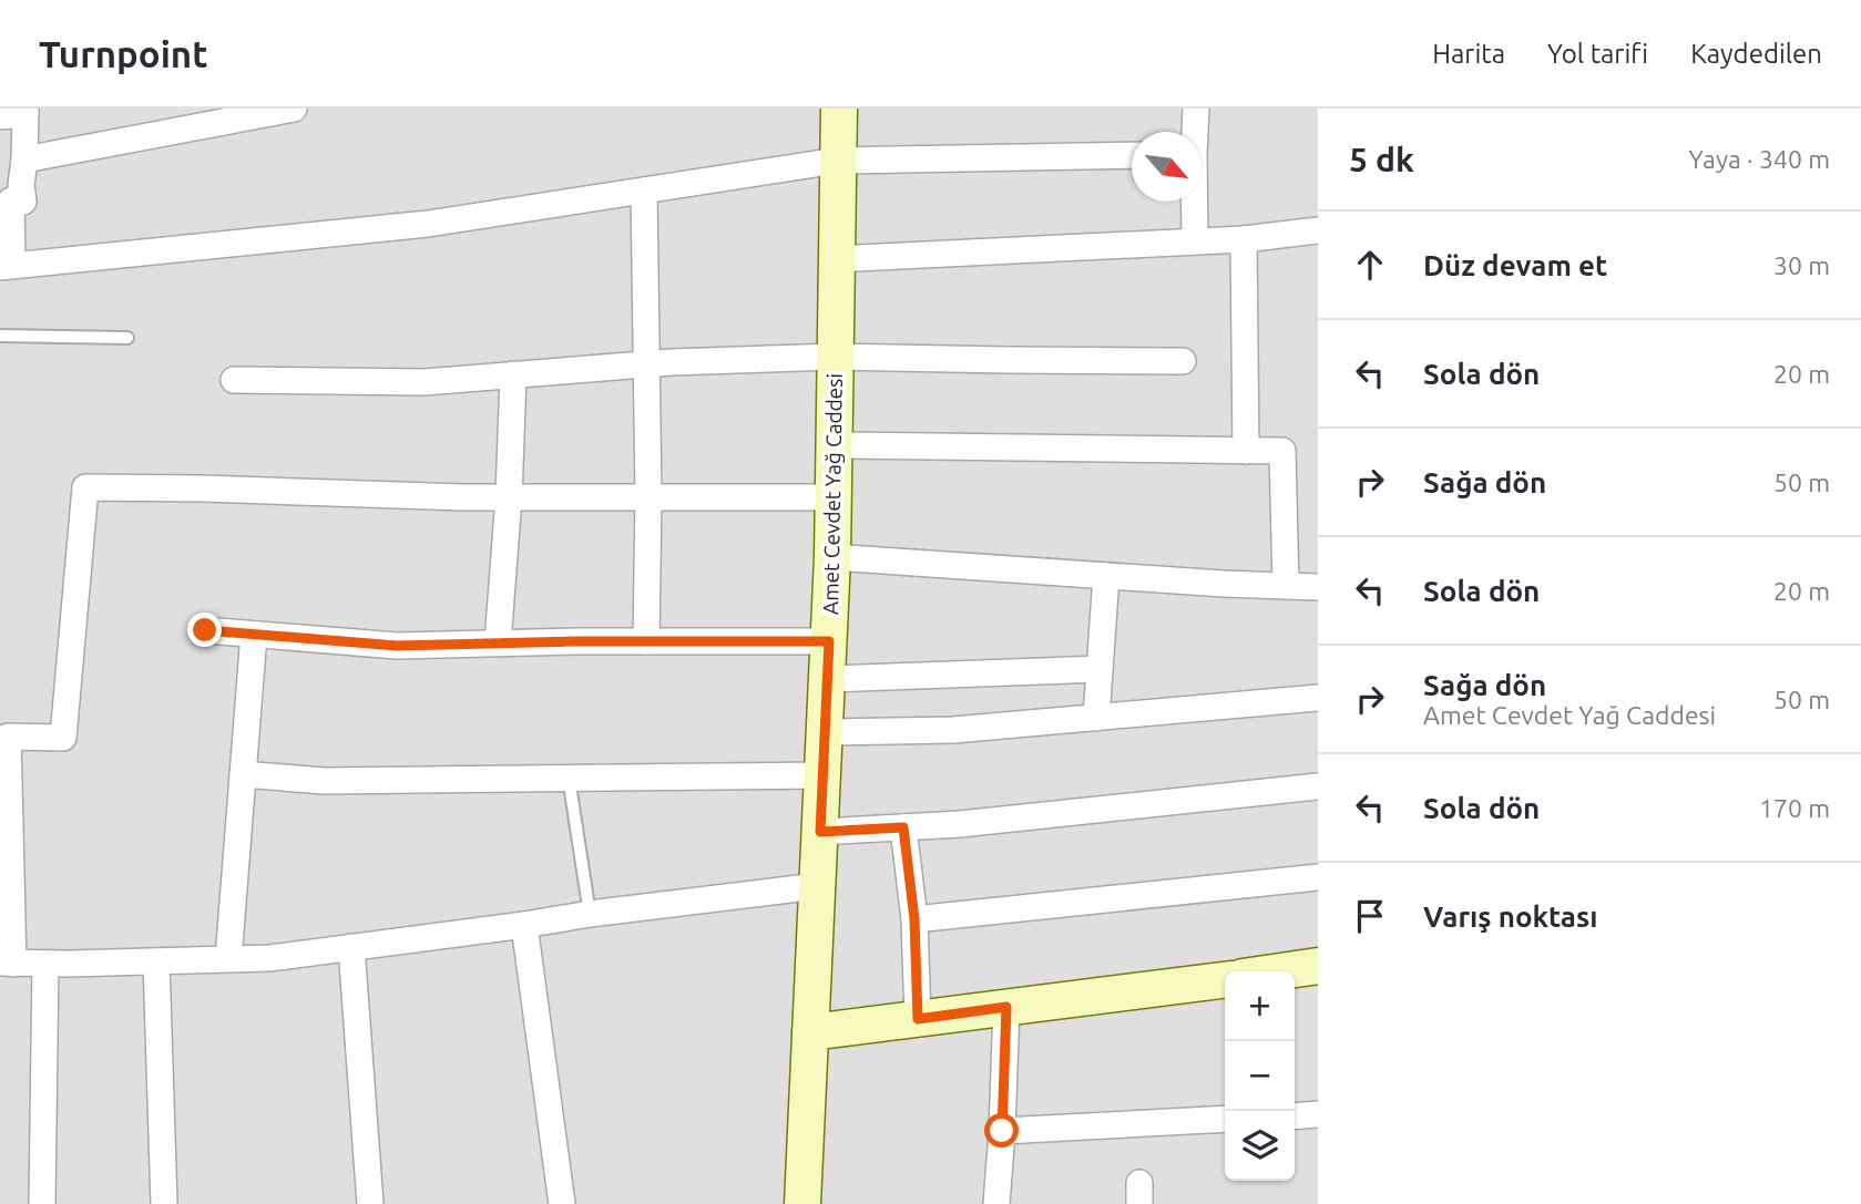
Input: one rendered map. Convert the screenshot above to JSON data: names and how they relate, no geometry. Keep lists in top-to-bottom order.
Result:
{
  "streets": {
    "main road": ["Amet Cevdet Yağ Caddesi"]
  },
  "north": "bottom right",
  "page": {
    "header": "Turnpoint",
    "nav": ["Harita", "Yol tarifi", "Kaydedilen"],
    "heading": ["5 dk", "Yaya · 340 m"],
    "list": [
      ["Düz devam et", "30 m"],
      ["Sola dön", "20 m"],
      ["Sağa dön", "50 m"],
      ["Sola dön", "20 m"],
      ["Sağa dön", "Amet Cevdet Yağ Caddesi", "50 m"],
      ["Sola dön", "170 m"],
      "Varış noktası"
    ],
    "map_buttons": ["+", "−"]
  }
}
